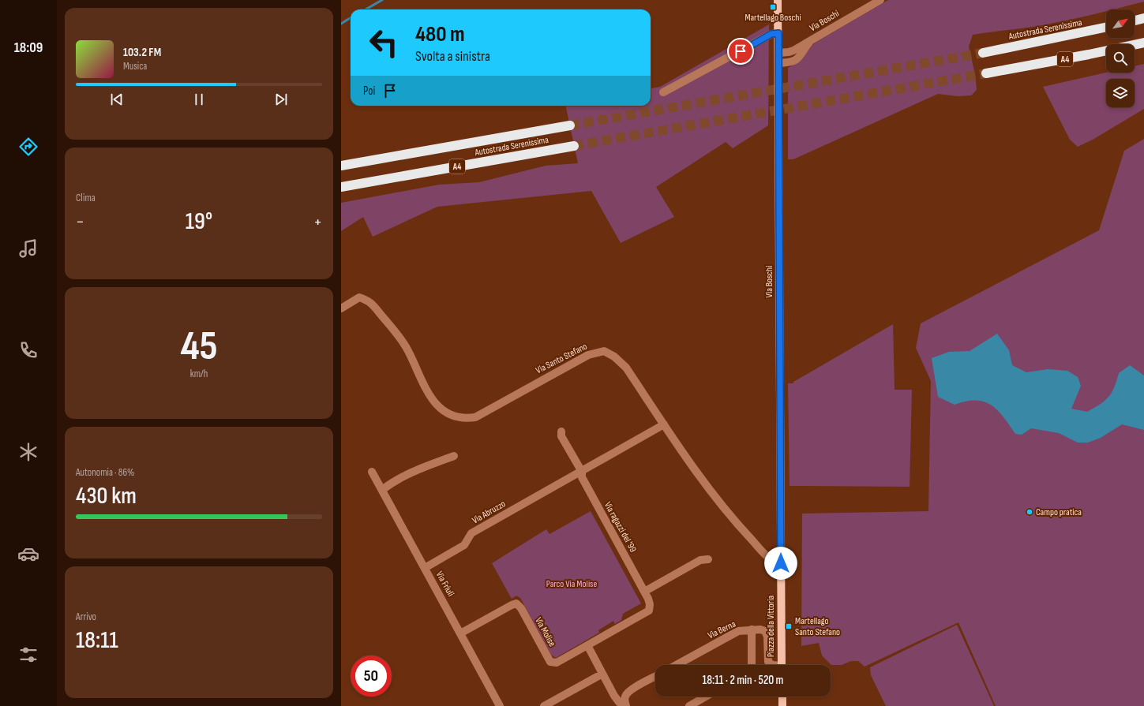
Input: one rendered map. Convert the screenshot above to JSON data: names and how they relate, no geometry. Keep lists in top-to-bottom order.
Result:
{
  "streets": {
    "highway": ["Autostrada Serenissima", "A4"],
    "main road": ["Via Boschi", "Piazza della Vittoria"],
    "street": [
      "Via Santo Stefano",
      "Via Abruzzo",
      "Via ragazzi del '99",
      "Via Friuli",
      "Via Berna",
      "Via Molise"
    ]
  },
  "crossings": [
    ["Via Boschi", "Via Santo Stefano"],
    ["Via Boschi", "Piazza della Vittoria"],
    ["Via Santo Stefano", "Piazza della Vittoria"],
    ["Via Abruzzo", "Via ragazzi del '99"],
    ["Via Abruzzo", "Via Friuli"],
    ["Via ragazzi del '99", "Via Molise"],
    ["Via Friuli", "Via Molise"]
  ],
  "parks": ["Parco Via Molise"],
  "places": {
    "transit": ["Martellago Boschi", "Martellago Santo Stefano"],
    "other": ["Campo pratica"]
  },
  "north": "top right",
  "page": {
    "tabs": "18:09",
    "turn": ["480 m", "Svolta a sinistra"],
    "song": ["103.2 FM", "Musica"],
    "then": "Poi",
    "tile": [
      "Clima",
      ["45", "km/h"],
      ["Autonomia · 86%", "430 km"],
      ["Arrivo", "18:11"]
    ],
    "heat": ["−", "19°", "+"],
    "limit": "50",
    "trip": "18:11 · 2 min · 520 m"
  }
}
